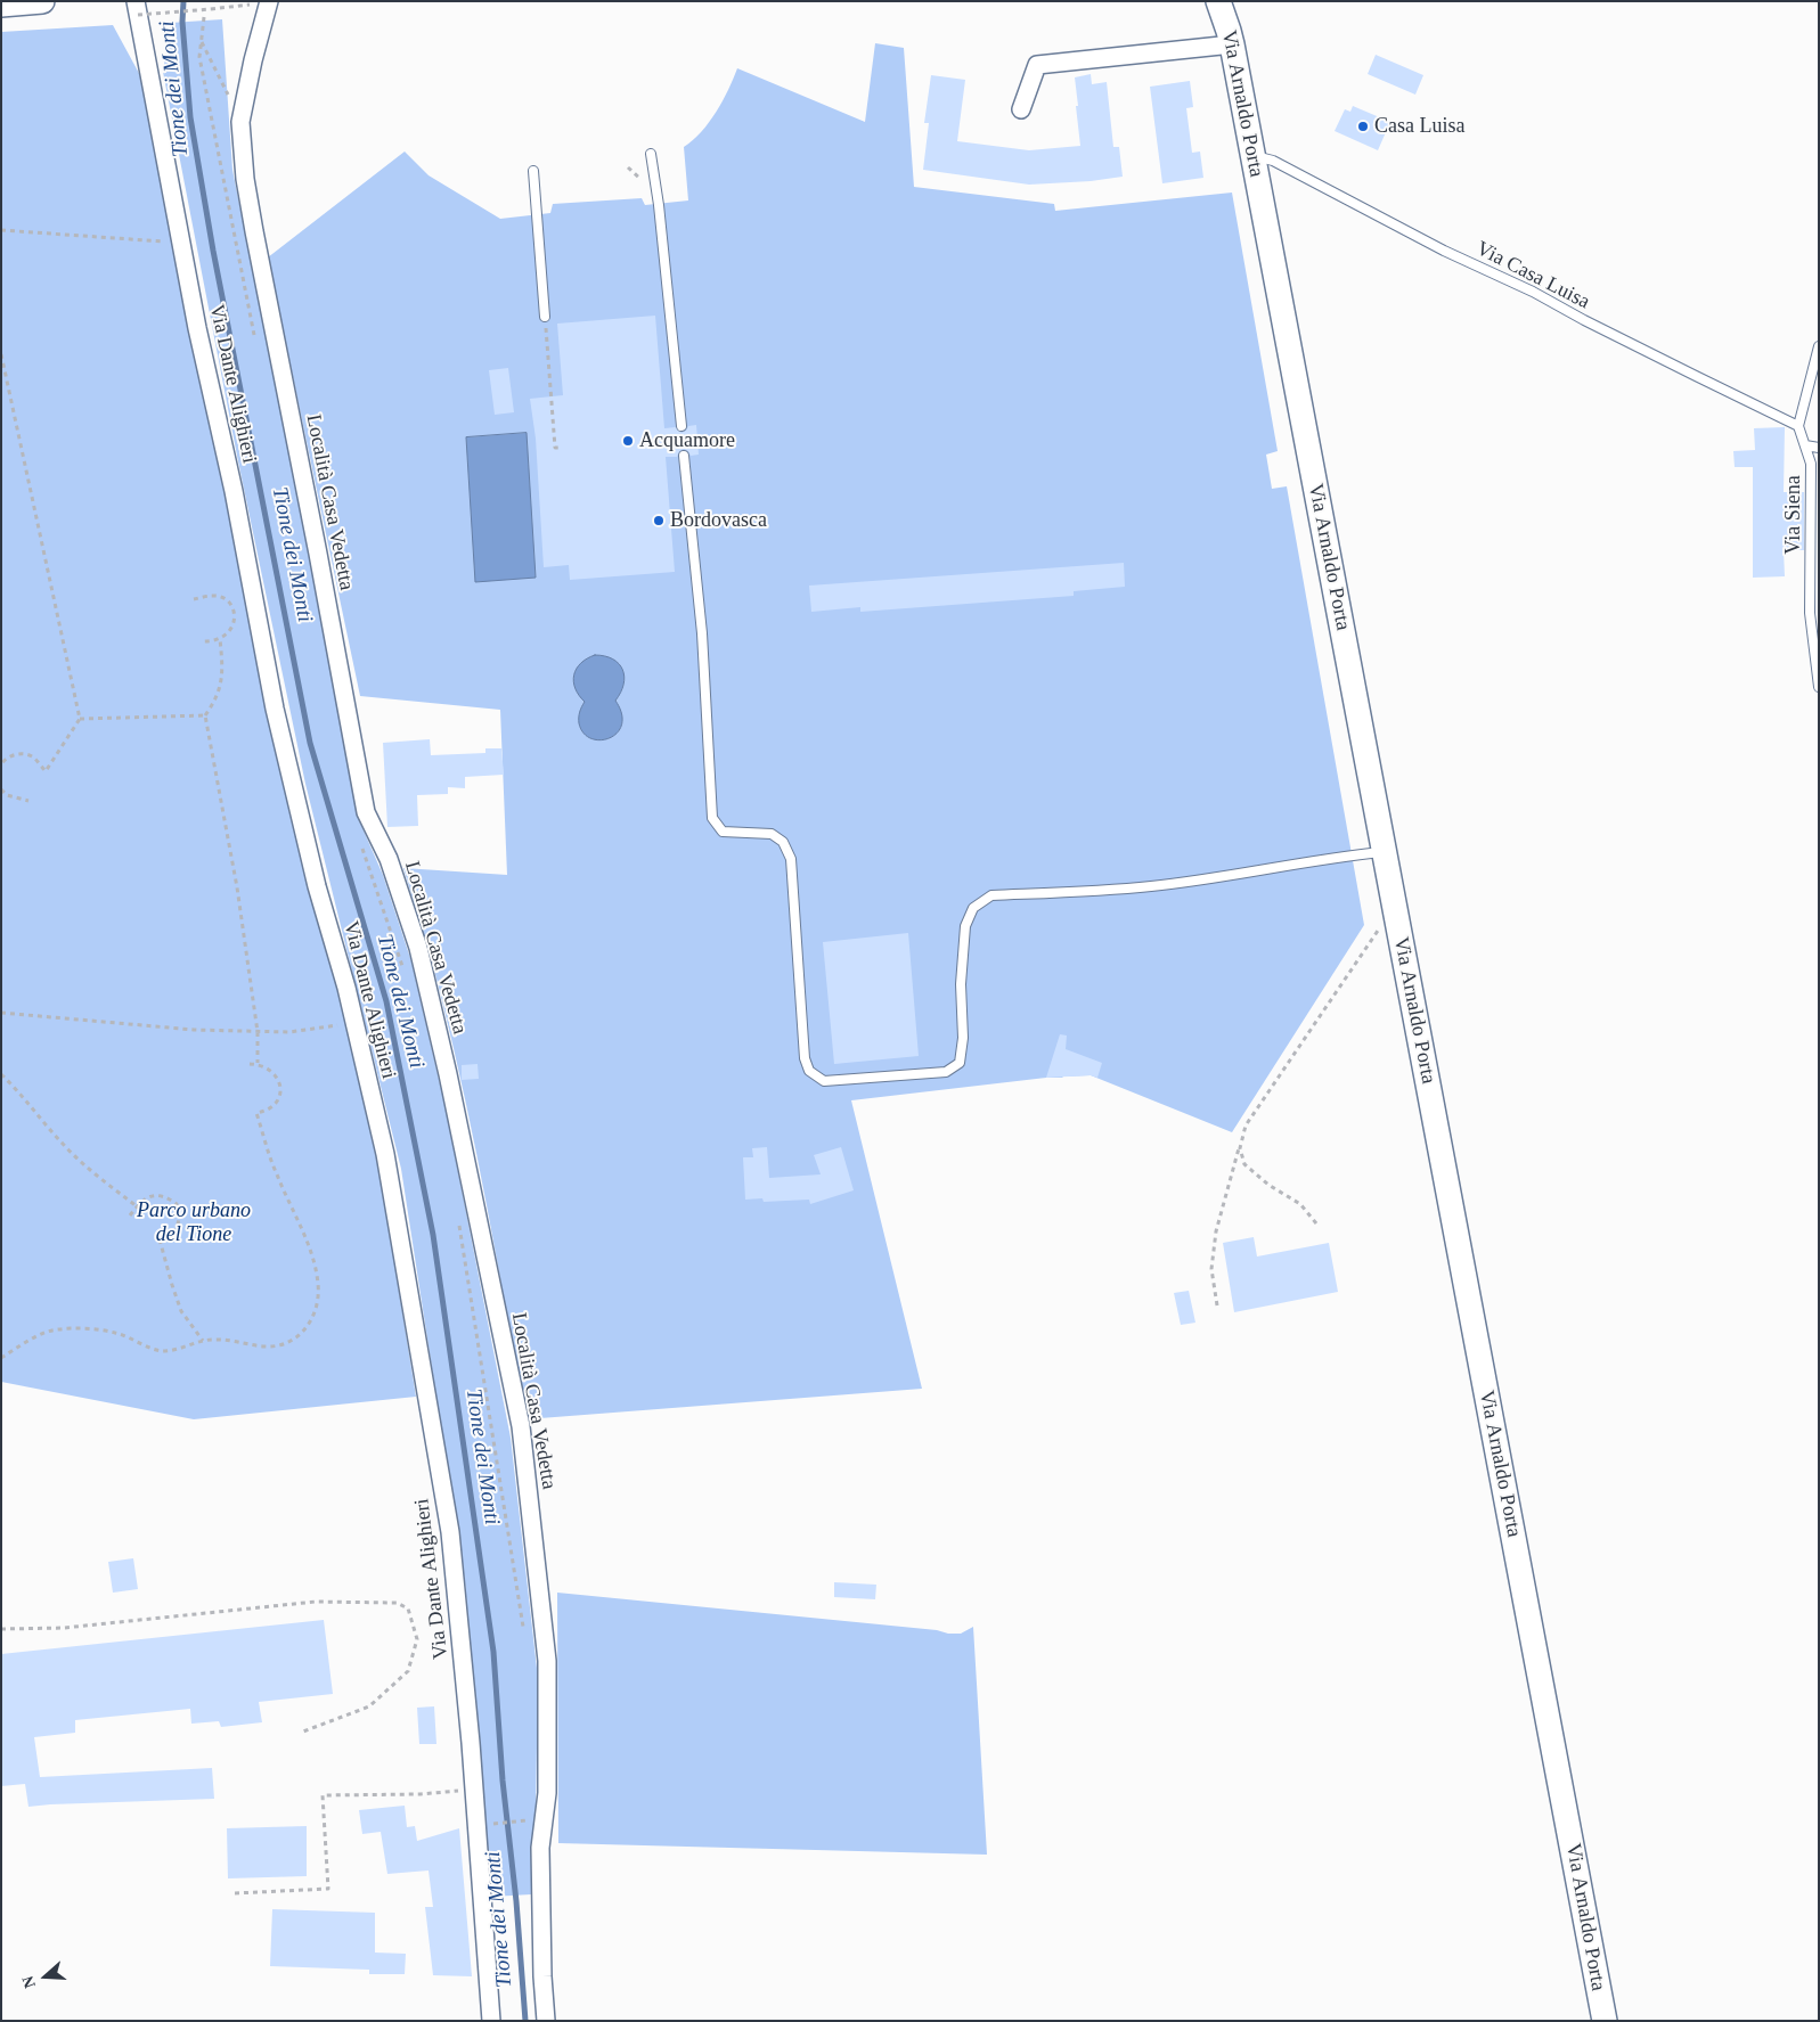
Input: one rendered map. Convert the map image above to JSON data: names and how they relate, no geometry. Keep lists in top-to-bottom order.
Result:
{
  "streets": {
    "street": ["Via Arnaldo Porta", "Via Dante Alighieri", "Località Casa Vedetta"],
    "lane": ["Via Casa Luisa", "Via Siena"]
  },
  "crossings": [
    ["Via Arnaldo Porta", "Via Casa Luisa"],
    ["Via Casa Luisa", "Via Siena"]
  ],
  "water": ["Tione dei Monti"],
  "parks": ["Parco urbano del Tione"],
  "places": ["Casa Luisa", "Acquamore", "Bordovasca"],
  "north": "left"
}
